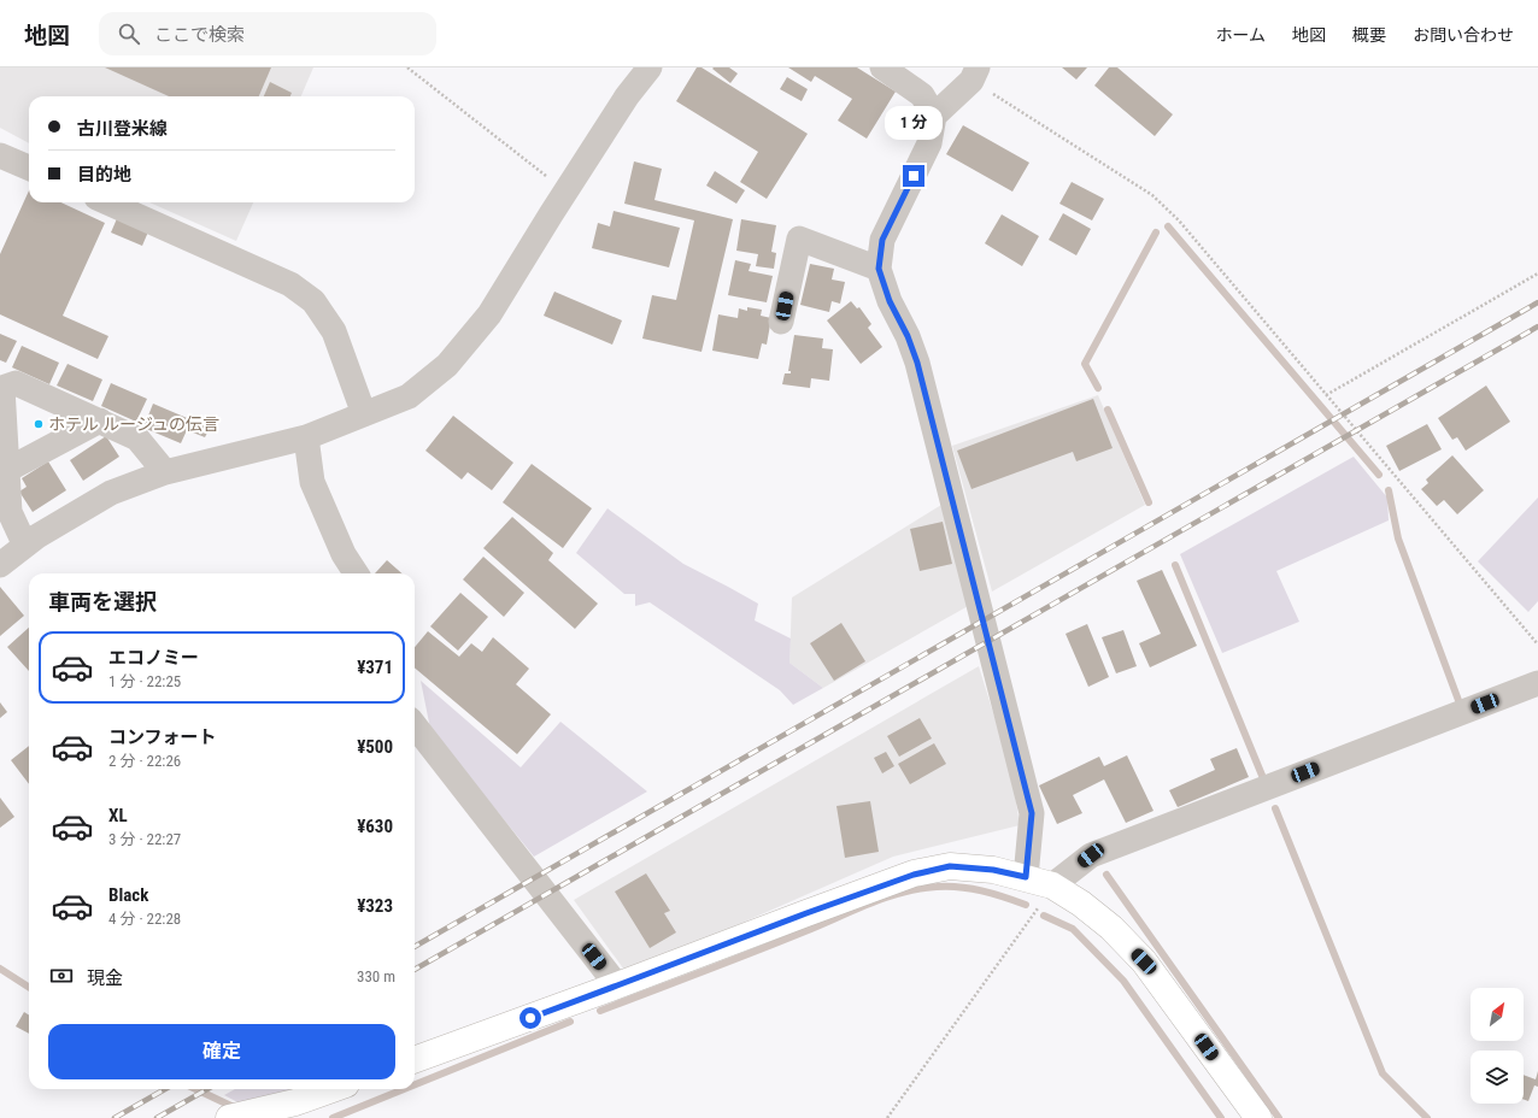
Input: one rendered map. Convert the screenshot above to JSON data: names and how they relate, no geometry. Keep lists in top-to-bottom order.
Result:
{
  "places": ["ホテル ルージュの伝言"],
  "north": "top right",
  "page": {
    "header": "地図",
    "search": "ここで検索",
    "nav": [
      "ホーム",
      "地図",
      "概要",
      "お問い合わせ"
    ],
    "banner": ["古川登米線", "目的地"],
    "bubble": "1 分",
    "heading": "車両を選択",
    "list": [
      {
        "name": "エコノミー",
        "note": "1 分 · 22:25",
        "value": "¥371"
      },
      {
        "name": "コンフォート",
        "note": "2 分 · 22:26",
        "value": "¥500"
      },
      {
        "name": "XL",
        "note": "3 分 · 22:27",
        "value": "¥630"
      },
      {
        "name": "Black",
        "note": "4 分 · 22:28",
        "value": "¥323"
      }
    ],
    "pay": ["現金", "330 m"],
    "buttons": "確定"
  }
}
